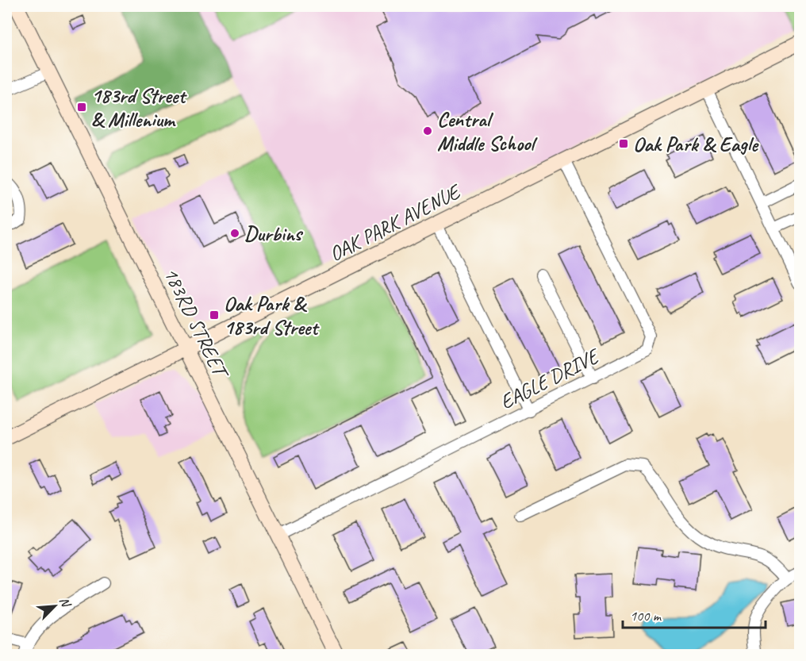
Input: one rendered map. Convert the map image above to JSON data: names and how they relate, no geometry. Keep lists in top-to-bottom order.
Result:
{
  "streets": {
    "street": ["OAK PARK AVENUE", "183RD STREET", "EAGLE DRIVE"]
  },
  "crossings": [
    ["OAK PARK AVENUE", "183RD STREET"],
    ["OAK PARK AVENUE", "EAGLE DRIVE"],
    ["183RD STREET", "EAGLE DRIVE"]
  ],
  "places": {
    "transit": ["183rd Street & Millenium", "Oak Park & Eagle", "Oak Park & 183rd Street"],
    "other": ["Central Middle School", "Durbins"]
  },
  "scale_bar": "100 m",
  "north": "top right"
}
